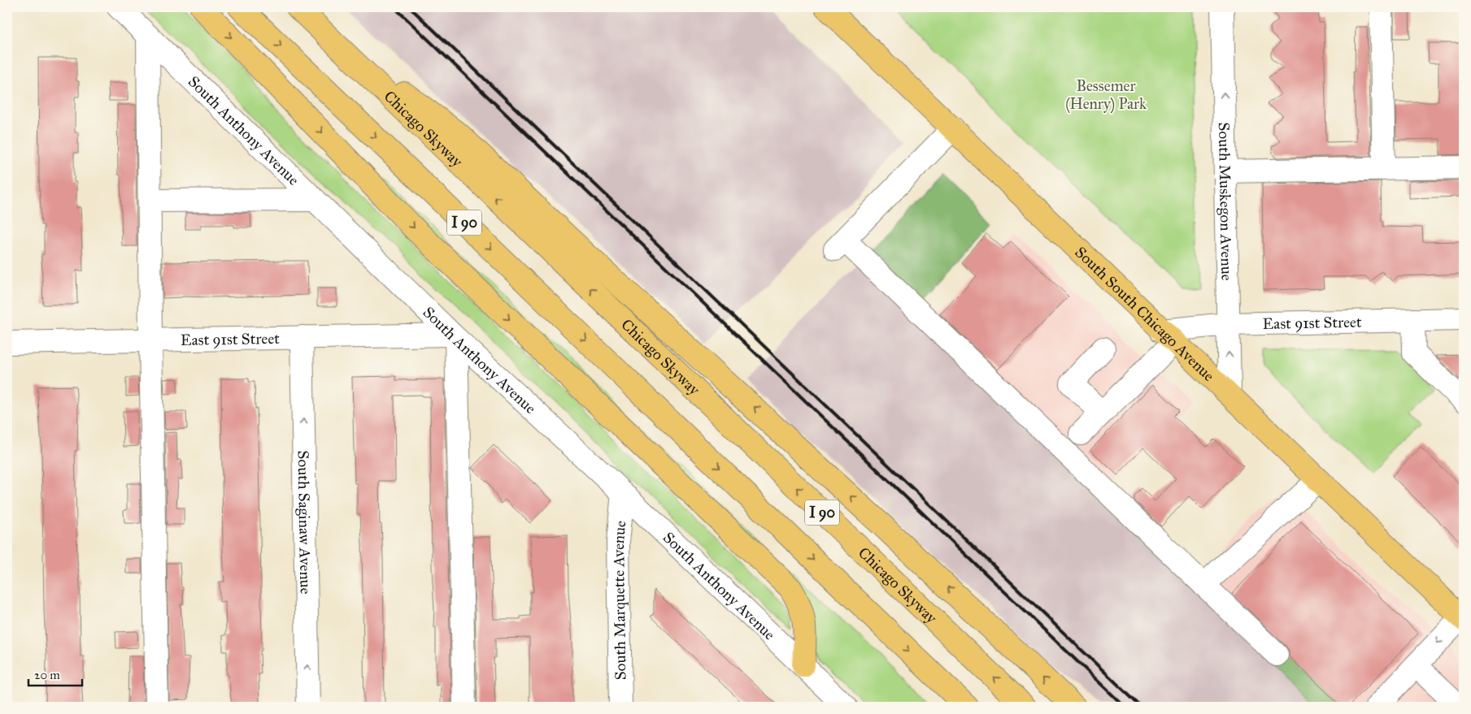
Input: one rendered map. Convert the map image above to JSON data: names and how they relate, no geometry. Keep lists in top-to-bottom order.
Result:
{
  "streets": {
    "main road": ["Chicago Skyway", "I 90", "South South Chicago Avenue"],
    "street": [
      "South Anthony Avenue",
      "South Muskegon Avenue",
      "East 91st Street",
      "South Saginaw Avenue",
      "South Marquette Avenue"
    ]
  },
  "crossings": [
    ["South Anthony Avenue", "East 91st Street"],
    ["South Anthony Avenue", "South Marquette Avenue"],
    ["South Muskegon Avenue", "South South Chicago Avenue"],
    ["South Muskegon Avenue", "East 91st Street"],
    ["South South Chicago Avenue", "East 91st Street"],
    ["East 91st Street", "South Saginaw Avenue"]
  ],
  "parks": ["Bessemer (Henry) Park"],
  "scale_bar": "20 m"
}
